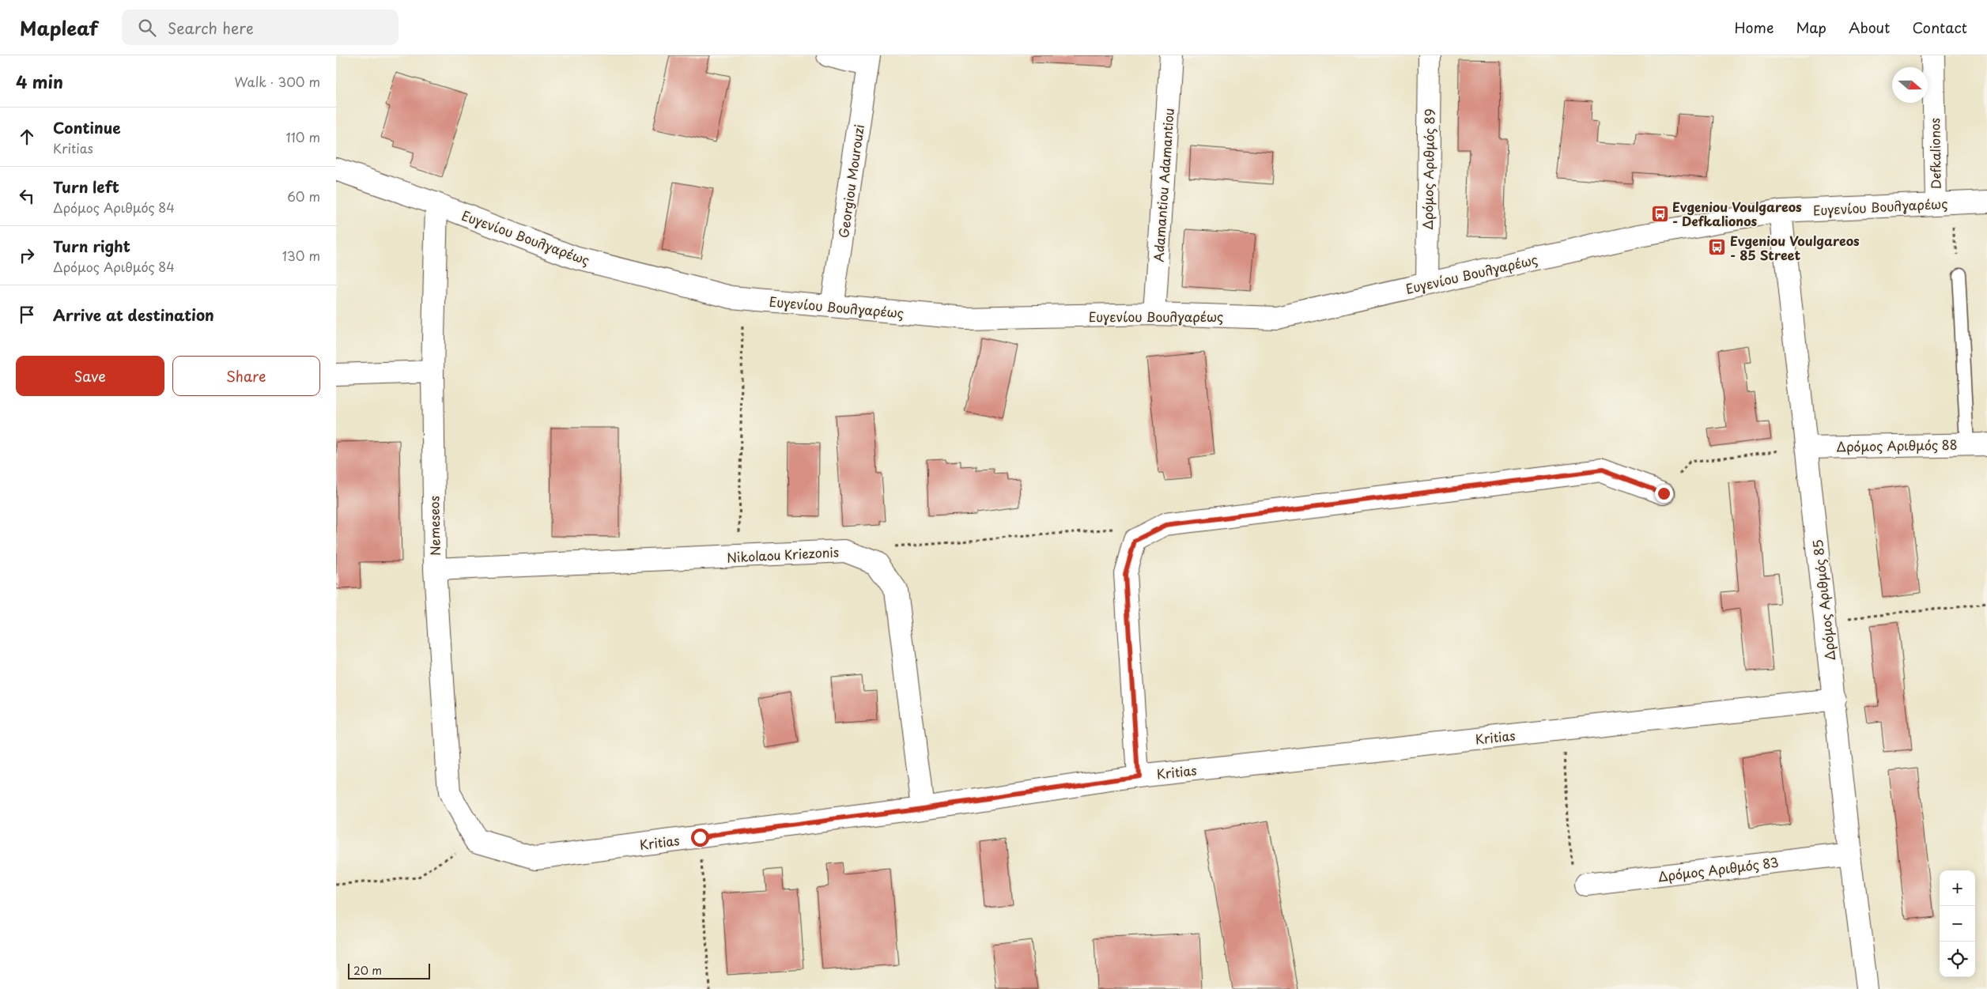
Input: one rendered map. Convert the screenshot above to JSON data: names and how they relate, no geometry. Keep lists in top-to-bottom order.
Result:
{
  "streets": {
    "street": [
      "Defkalionos",
      "Δρόμος Αριθμός 89",
      "Georgiou Mourouzi",
      "Adamantiou Adamantiou",
      "Ευγενίου Βουλγαρέως",
      "Δρόμος Αριθμός 88",
      "Nemeseos",
      "Nikolaou Kriezonis",
      "Δρόμος Αριθμός 85",
      "Kritias",
      "Δρόμος Αριθμός 83"
    ]
  },
  "crossings": [
    ["Defkalionos", "Ευγενίου Βουλγαρέως"],
    ["Δρόμος Αριθμός 89", "Ευγενίου Βουλγαρέως"],
    ["Georgiou Mourouzi", "Ευγενίου Βουλγαρέως"],
    ["Adamantiou Adamantiou", "Ευγενίου Βουλγαρέως"],
    ["Ευγενίου Βουλγαρέως", "Nemeseos"],
    ["Ευγενίου Βουλγαρέως", "Δρόμος Αριθμός 85"],
    ["Δρόμος Αριθμός 88", "Δρόμος Αριθμός 85"],
    ["Nemeseos", "Nikolaou Kriezonis"],
    ["Nemeseos", "Kritias"],
    ["Nikolaou Kriezonis", "Kritias"],
    ["Δρόμος Αριθμός 85", "Kritias"],
    ["Δρόμος Αριθμός 85", "Δρόμος Αριθμός 83"]
  ],
  "places": {
    "bus stop": ["Evgeniou Voulgareos - Defkalionos", "Evgeniou Voulgareos - 85 Street"]
  },
  "scale_bar": "20 m",
  "north": "right",
  "page": {
    "header": "Mapleaf",
    "search": "Search here",
    "nav": [
      "Home",
      "Map",
      "About",
      "Contact"
    ],
    "heading": ["4 min", "Walk · 300 m"],
    "list": [
      ["Continue", "Kritias", "110 m"],
      ["Turn left", "Δρόμος Αριθμός 84", "60 m"],
      ["Turn right", "Δρόμος Αριθμός 84", "130 m"],
      "Arrive at destination"
    ],
    "buttons": ["Save", "Share"],
    "map_buttons": ["+", "−"],
    "scale": "20 m"
  }
}
